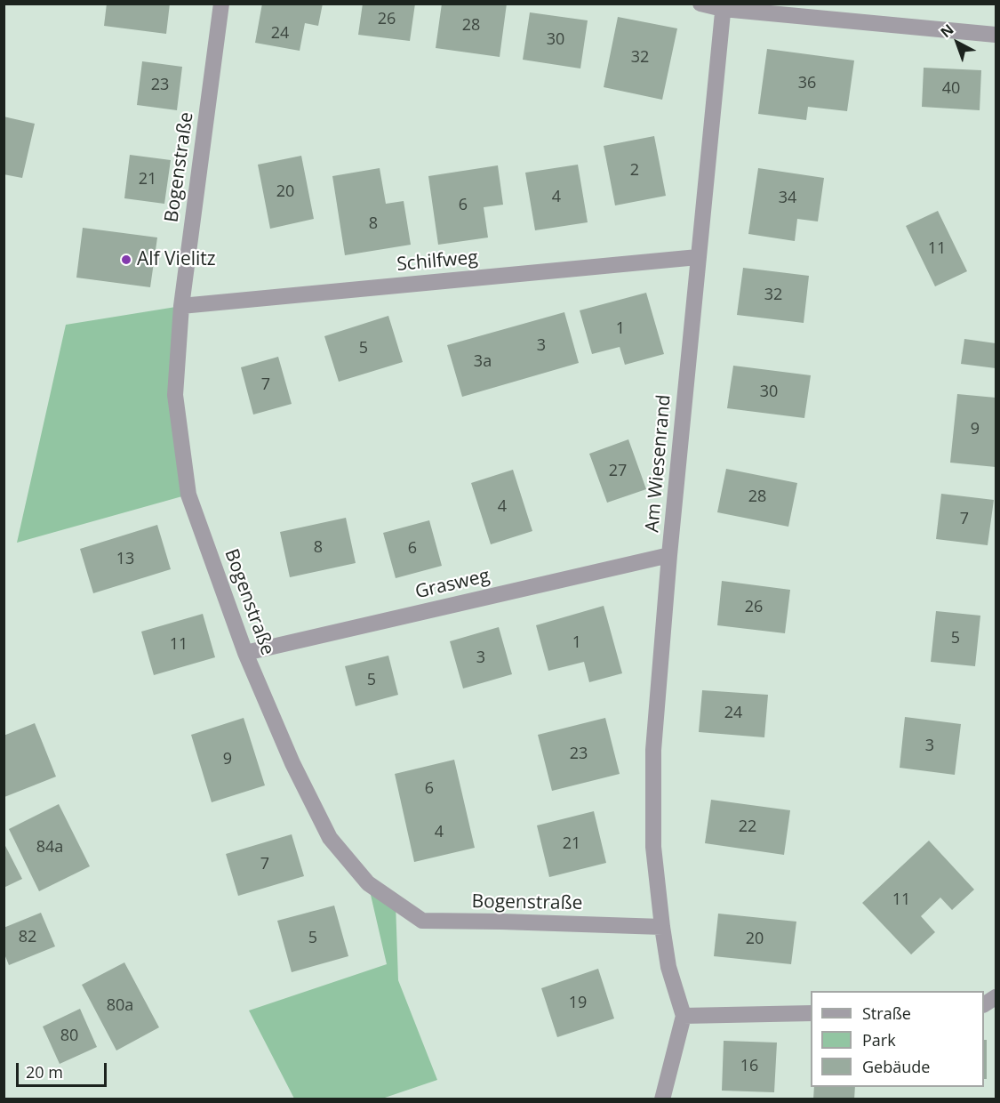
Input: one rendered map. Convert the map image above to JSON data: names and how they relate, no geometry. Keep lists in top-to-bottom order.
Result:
{
  "streets": {
    "street": [
      "Bogenstraße",
      "Schilfweg",
      "Am Wiesenrand",
      "Grasweg"
    ]
  },
  "crossings": [
    ["Bogenstraße", "Schilfweg"],
    ["Bogenstraße", "Am Wiesenrand"],
    ["Bogenstraße", "Grasweg"],
    ["Schilfweg", "Am Wiesenrand"],
    ["Am Wiesenrand", "Grasweg"]
  ],
  "places": ["Alf Vielitz"],
  "house_numbers": [
    "26",
    "28",
    "24",
    "30",
    "32",
    "36",
    "23",
    "40",
    "2",
    "21",
    "20",
    "4",
    "34",
    "6",
    "8",
    "11",
    "32",
    "1",
    "3",
    "5",
    "3a",
    "7",
    "30",
    "9",
    "27",
    "28",
    "4",
    "7",
    "8",
    "6",
    "13",
    "26",
    "5",
    "1",
    "11",
    "3",
    "5",
    "24",
    "3",
    "23",
    "9",
    "6",
    "22",
    "4",
    "21",
    "84a",
    "7",
    "11",
    "82",
    "5",
    "20",
    "19",
    "80a",
    "80",
    "16"
  ],
  "legend": ["Straße", "Park", "Gebäude"],
  "scale_bar": "20 m",
  "north": "top left"
}
